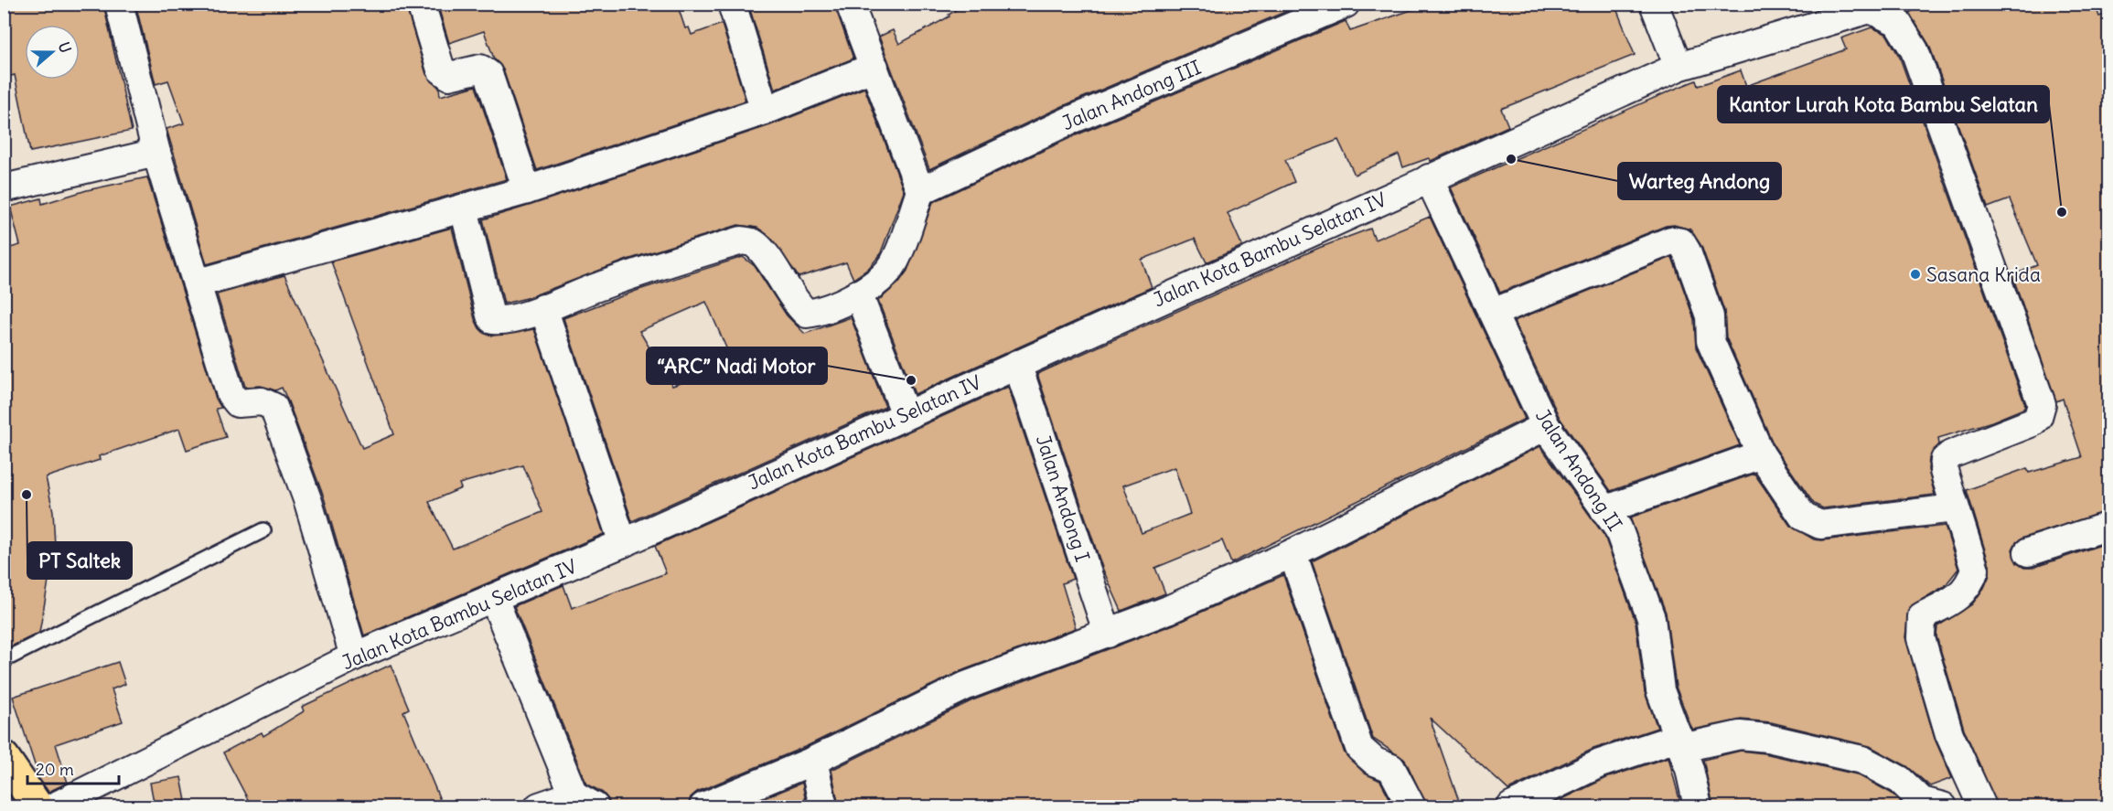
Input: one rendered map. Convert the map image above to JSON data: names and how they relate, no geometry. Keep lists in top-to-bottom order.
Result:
{
  "streets": {
    "street": [
      "Jalan Andong III",
      "Jalan Kota Bambu Selatan IV",
      "Jalan Andong II",
      "Jalan Andong I"
    ]
  },
  "crossings": [
    ["Jalan Kota Bambu Selatan IV", "Jalan Andong II"],
    ["Jalan Kota Bambu Selatan IV", "Jalan Andong I"]
  ],
  "places": [
    "Warteg Andong",
    "Kantor Lurah Kota Bambu Selatan",
    "Sasana Krida",
    "“ARC” Nadi Motor",
    "PT Saltek"
  ],
  "scale_bar": "20 m",
  "north": "right"
}
